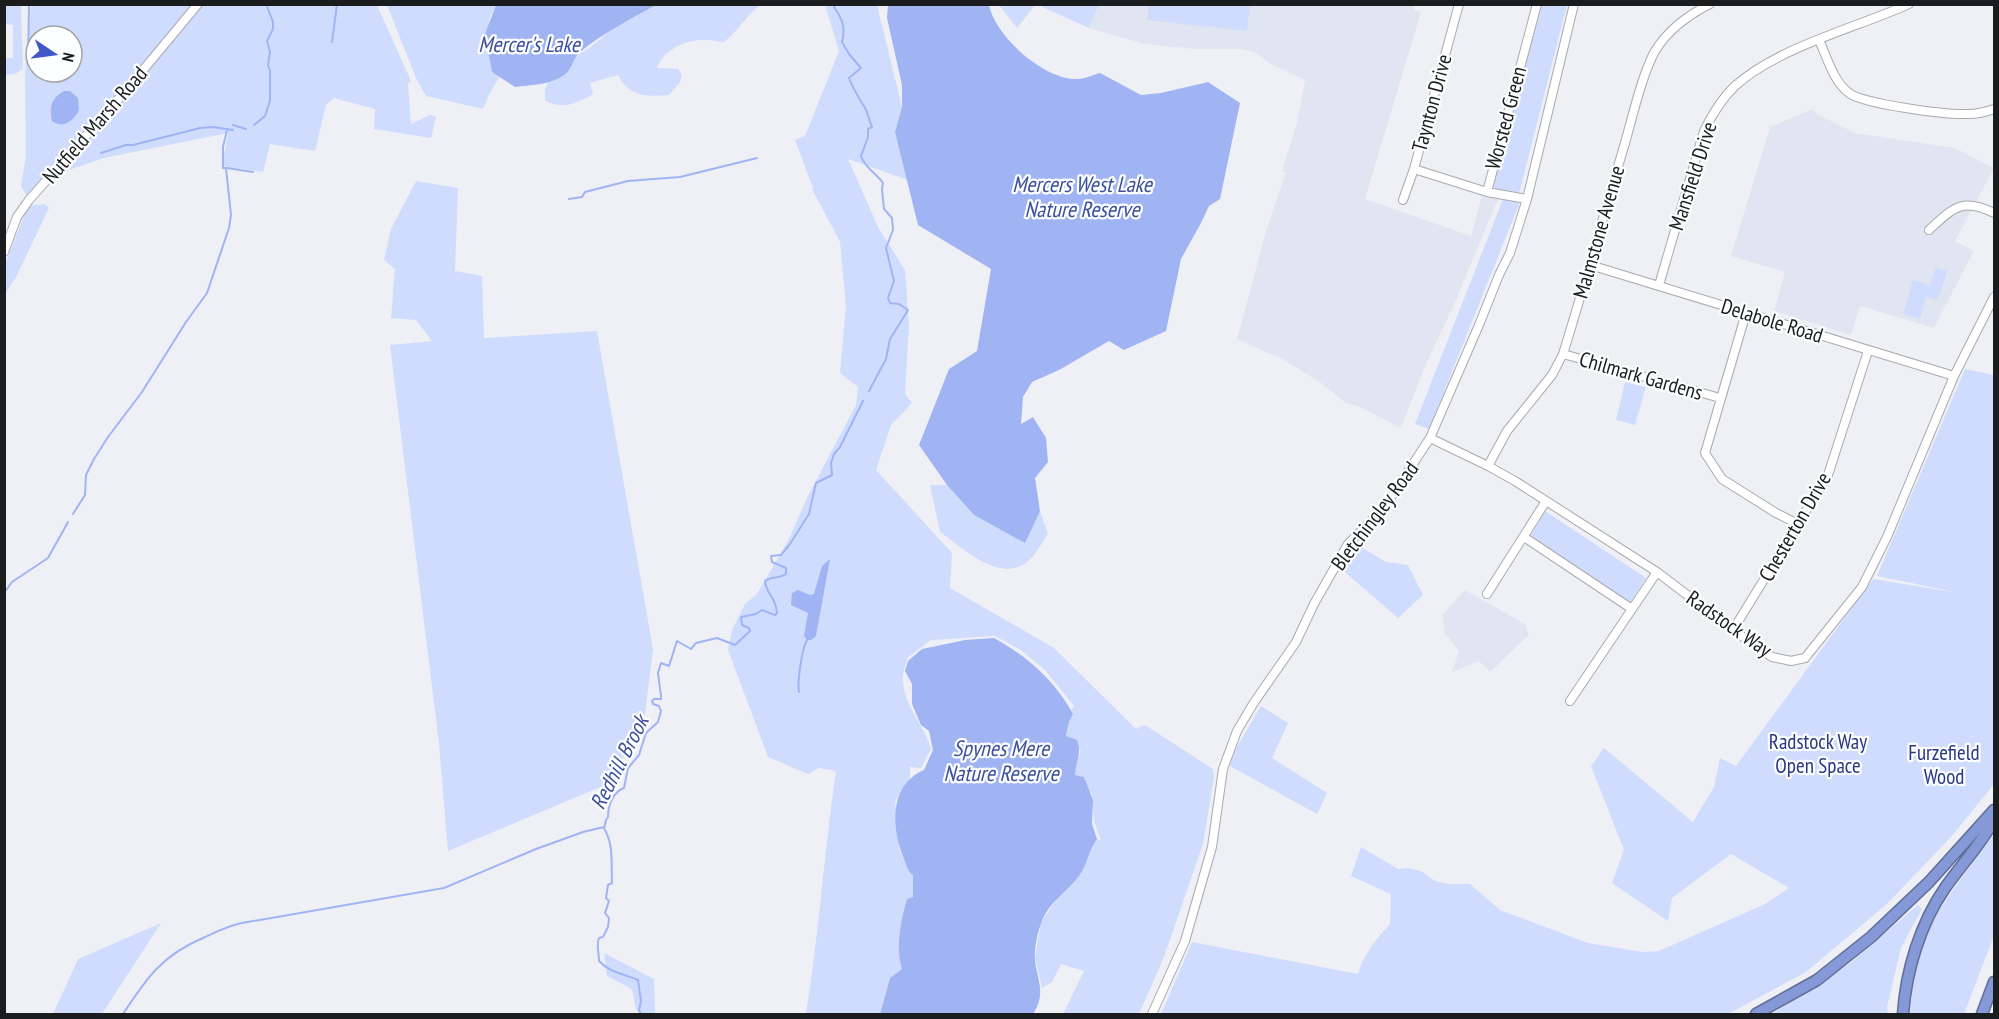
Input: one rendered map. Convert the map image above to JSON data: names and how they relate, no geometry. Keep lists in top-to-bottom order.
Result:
{
  "streets": {
    "street": [
      "Taynton Drive",
      "Worsted Green",
      "Nutfield Marsh Road",
      "Mansfield Drive",
      "Malmstone Avenue",
      "Delabole Road",
      "Chilmark Gardens",
      "Bletchingley Road",
      "Chesterton Drive",
      "Radstock Way"
    ]
  },
  "crossings": [
    ["Worsted Green", "Bletchingley Road"],
    ["Mansfield Drive", "Delabole Road"],
    ["Malmstone Avenue", "Delabole Road"],
    ["Malmstone Avenue", "Chilmark Gardens"],
    ["Malmstone Avenue", "Radstock Way"],
    ["Delabole Road", "Chesterton Drive"],
    ["Delabole Road", "Radstock Way"],
    ["Bletchingley Road", "Radstock Way"],
    ["Chesterton Drive", "Radstock Way"]
  ],
  "water": [
    "Mercer's Lake",
    "Mercers West Lake Nature Reserve",
    "Spynes Mere Nature Reserve",
    "Redhill Brook"
  ],
  "parks": ["Radstock Way Open Space", "Furzefield Wood"],
  "north": "right"
}
